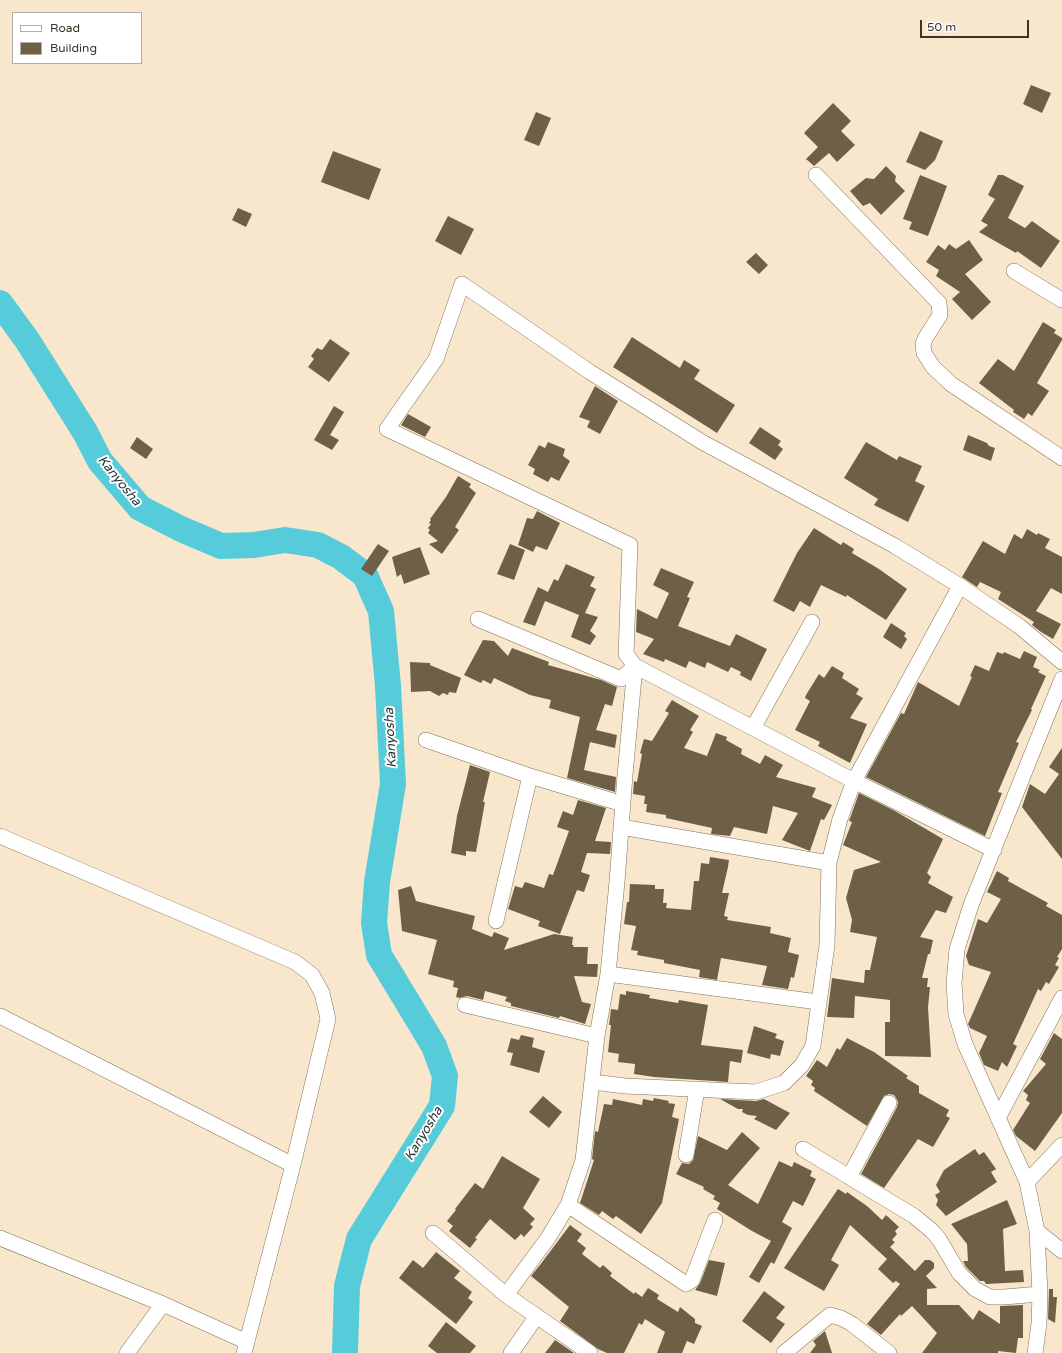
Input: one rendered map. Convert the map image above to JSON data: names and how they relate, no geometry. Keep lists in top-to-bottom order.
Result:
{
  "water": ["Kanyosha"],
  "legend": ["Road", "Building"],
  "scale_bar": "50 m"
}
